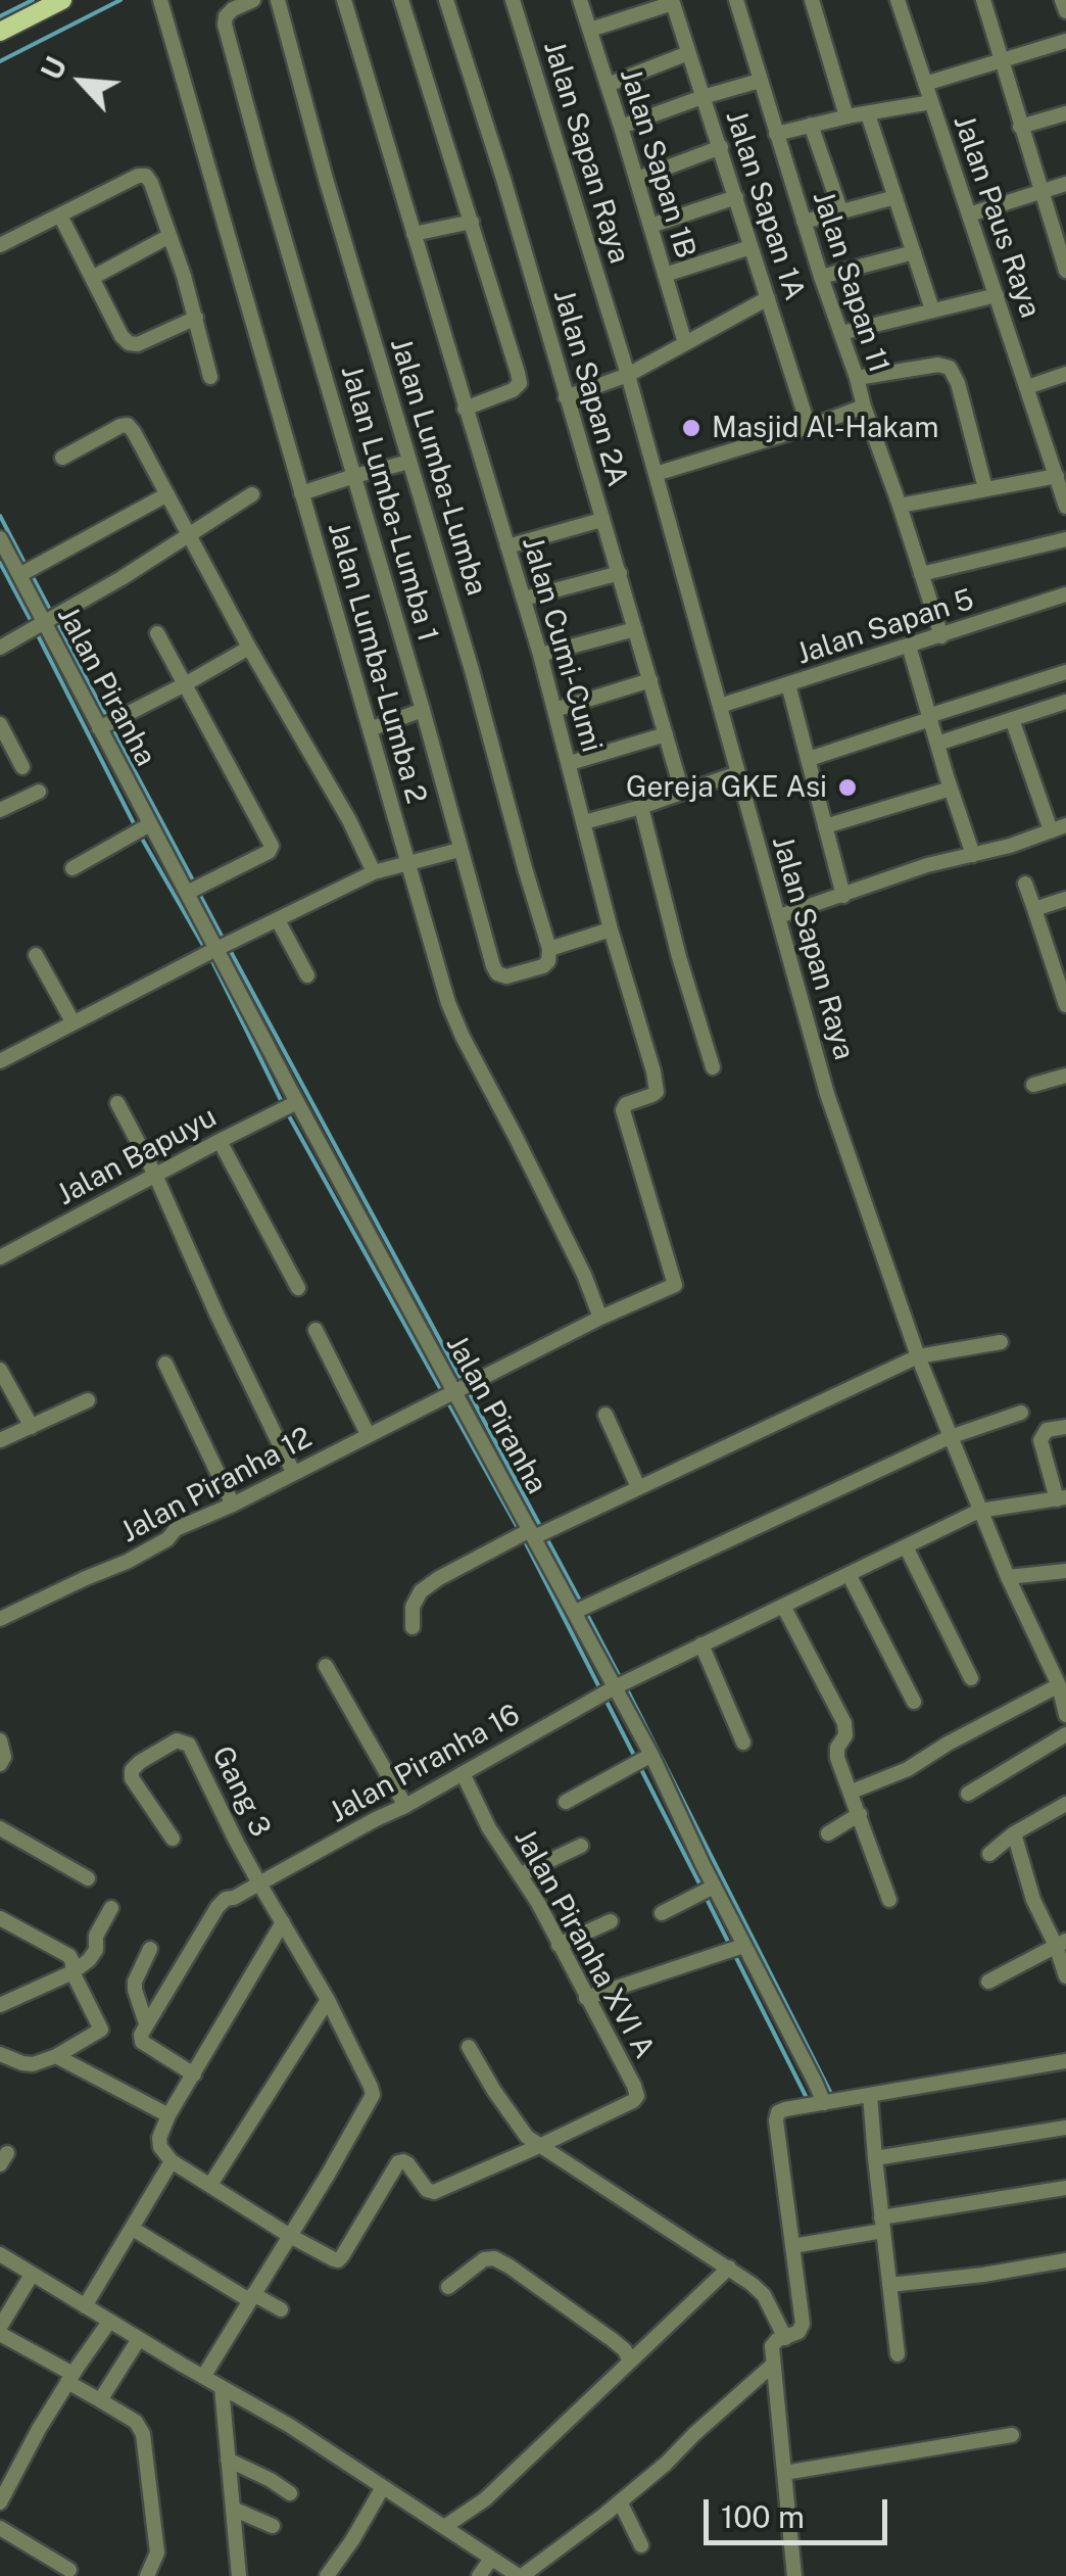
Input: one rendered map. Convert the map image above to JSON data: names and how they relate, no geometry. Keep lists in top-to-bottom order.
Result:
{
  "streets": {
    "street": [
      "Jalan Sapan Raya",
      "Jalan Sapan 1B",
      "Jalan Sapan 1A",
      "Jalan Paus Raya",
      "Jalan Sapan 11",
      "Jalan Sapan 2A",
      "Jalan Lumba-Lumba",
      "Jalan Lumba-Lumba 1",
      "Jalan Sapan 5",
      "Jalan Cumi-Cumi",
      "Jalan Lumba-Lumba 2",
      "Jalan Piranha",
      "Jalan Bapuyu",
      "Jalan Piranha 12",
      "Jalan Piranha 16",
      "Gang 3",
      "Jalan Piranha XVI A"
    ]
  },
  "crossings": [
    ["Jalan Sapan Raya", "Jalan Sapan 5"],
    ["Jalan Sapan Raya", "Jalan Piranha 16"],
    ["Jalan Sapan 11", "Jalan Sapan 5"],
    ["Jalan Lumba-Lumba", "Jalan Lumba-Lumba 1"],
    ["Jalan Cumi-Cumi", "Jalan Piranha 12"],
    ["Jalan Lumba-Lumba 2", "Jalan Piranha 12"],
    ["Jalan Piranha", "Jalan Bapuyu"],
    ["Jalan Piranha", "Jalan Piranha 12"],
    ["Jalan Piranha", "Jalan Piranha 16"],
    ["Jalan Piranha 16", "Gang 3"],
    ["Jalan Piranha 16", "Jalan Piranha XVI A"]
  ],
  "places": ["Masjid Al-Hakam", "Gereja GKE Asi"],
  "scale_bar": "100 m",
  "north": "top left"
}
